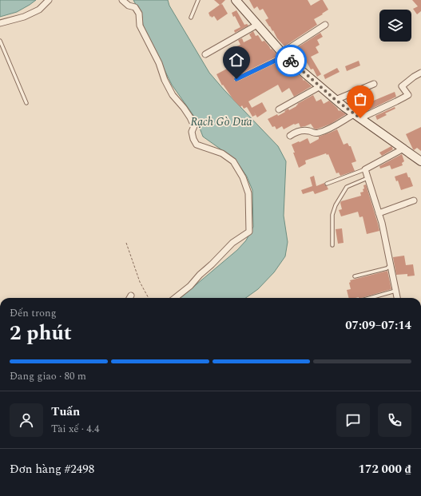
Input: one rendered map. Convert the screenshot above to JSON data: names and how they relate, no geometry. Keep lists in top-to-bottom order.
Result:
{
  "water": ["Rạch Gò Dưa"],
  "page": {
    "heading": ["2 phút", "Đến trong", "07:09–07:14"],
    "panel": [
      "Tuấn",
      "Tài xế · 4.4",
      "Đơn hàng #2498",
      "172 000 ₫"
    ],
    "bar": "Đang giao · 80 m"
  }
}
